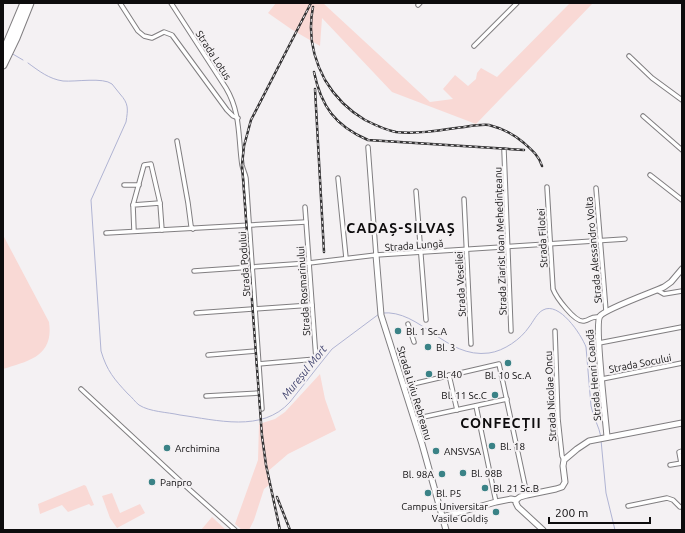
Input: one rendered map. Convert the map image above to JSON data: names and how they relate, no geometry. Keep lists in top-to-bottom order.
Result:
{
  "streets": {
    "street": [
      "Strada Lotus",
      "Strada Filotei",
      "Strada Ziarist Ioan Mehedințeanu",
      "Strada Lungă",
      "Strada Alessandro Volta",
      "Strada Podului",
      "Strada Veseliei",
      "Strada Rosmarinului",
      "Strada Socului",
      "Strada Henri Coandă",
      "Strada Liviu Rebreanu",
      "Strada Nicolae Oncu"
    ]
  },
  "crossings": [
    ["Strada Lotus", "Strada Podului"],
    ["Strada Filotei", "Strada Lungă"],
    ["Strada Filotei", "Strada Alessandro Volta"],
    ["Strada Filotei", "Strada Henri Coandă"],
    ["Strada Ziarist Ioan Mehedințeanu", "Strada Lungă"],
    ["Strada Lungă", "Strada Alessandro Volta"],
    ["Strada Lungă", "Strada Podului"],
    ["Strada Lungă", "Strada Veseliei"],
    ["Strada Lungă", "Strada Rosmarinului"],
    ["Strada Lungă", "Strada Liviu Rebreanu"],
    ["Strada Alessandro Volta", "Strada Henri Coandă"],
    ["Strada Podului", "Strada Rosmarinului"],
    ["Strada Socului", "Strada Henri Coandă"]
  ],
  "districts": ["CADAȘ-SILVAȘ", "CONFECȚII"],
  "water": ["Mureșul Mort"],
  "places": [
    "Bl. 1 Sc.A",
    "Bl. 3",
    "Bl. 10 Sc.A",
    "Bl. 40",
    "Bl. 11 Sc.C",
    "Bl. 18",
    "Archimina",
    "ANSVSA",
    "Bl. 98B",
    "Bl. 98A",
    "Panpro",
    "Bl. 21 Sc.B",
    "Bl. P5",
    "Campus Universitar Vasile Goldiș"
  ],
  "scale_bar": "200 m"
}
